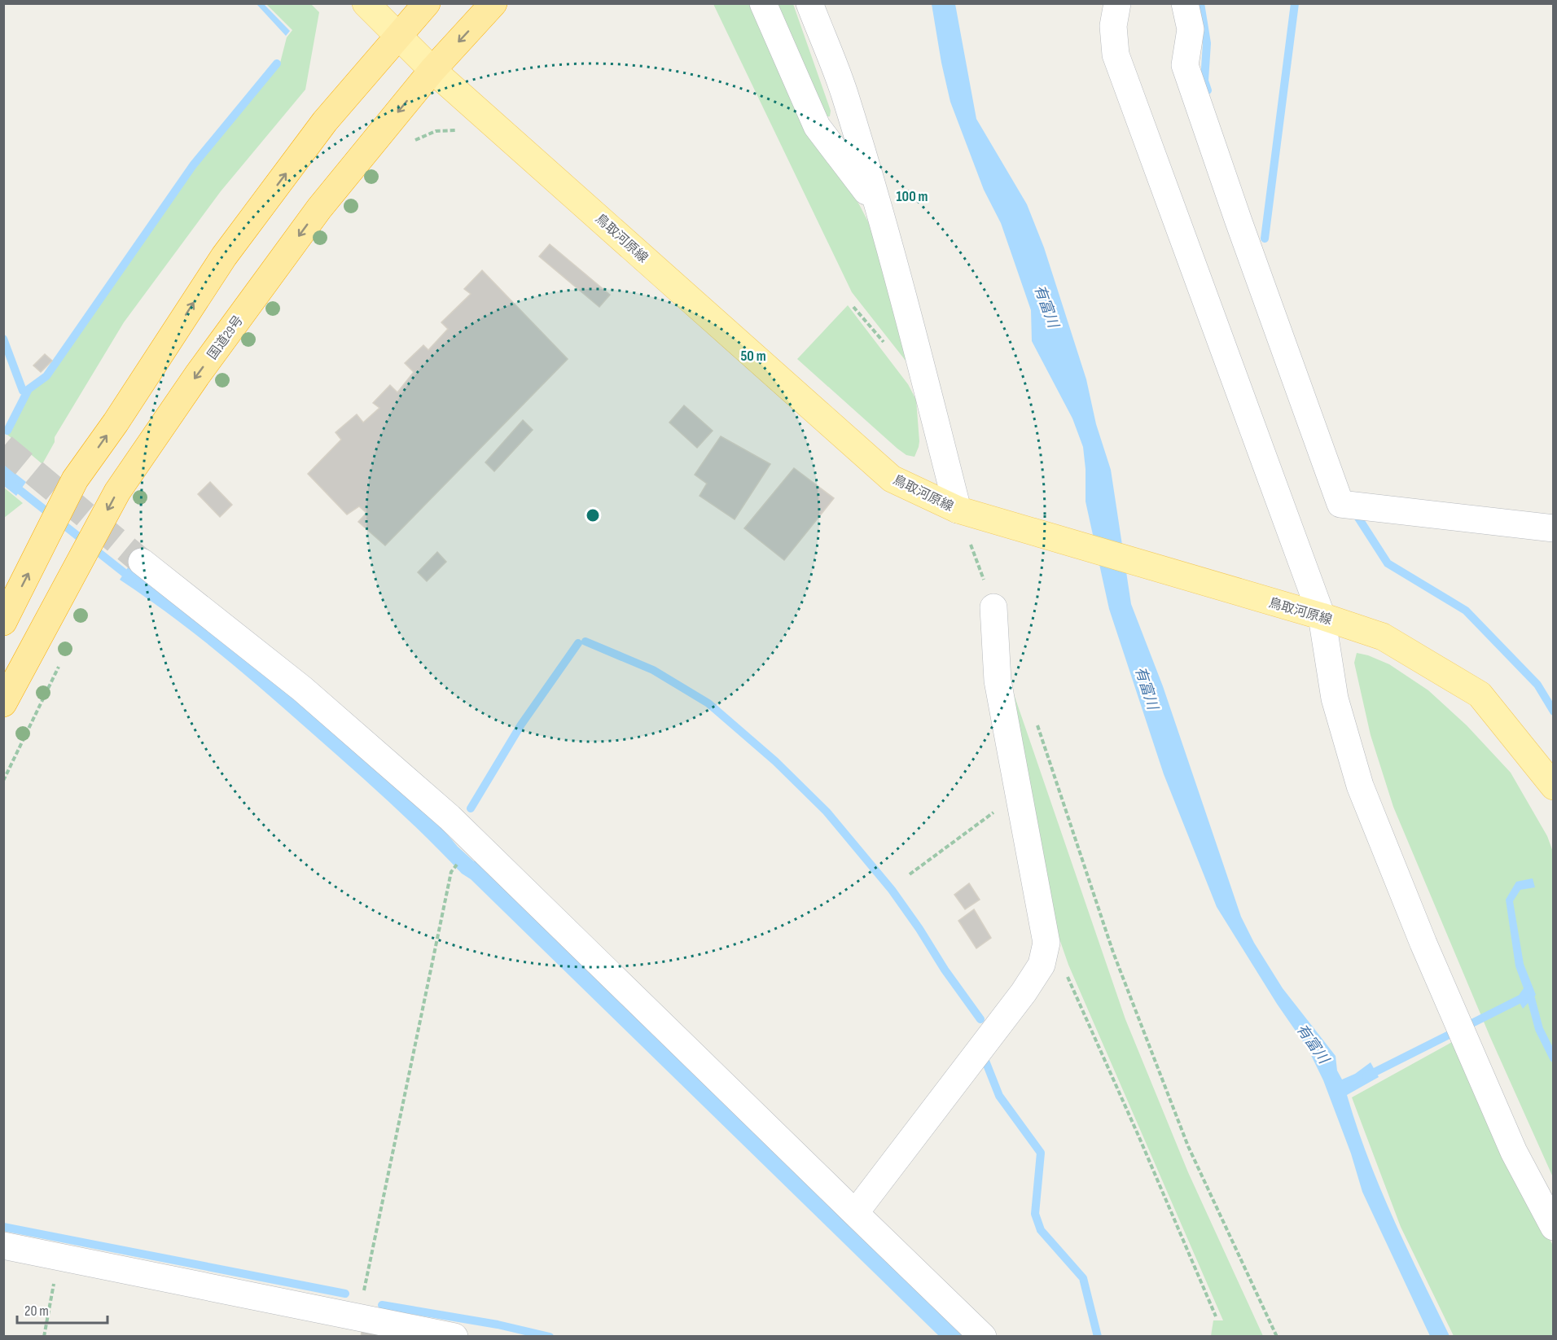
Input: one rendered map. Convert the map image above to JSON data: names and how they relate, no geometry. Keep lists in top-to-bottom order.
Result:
{
  "streets": {
    "highway": ["国道29号"],
    "main road": ["鳥取河原線"]
  },
  "crossings": [
    ["鳥取河原線", "国道29号"]
  ],
  "water": ["有富川"],
  "scale_bar": "20 m",
  "rings": ["100 m", "50 m"]
}
